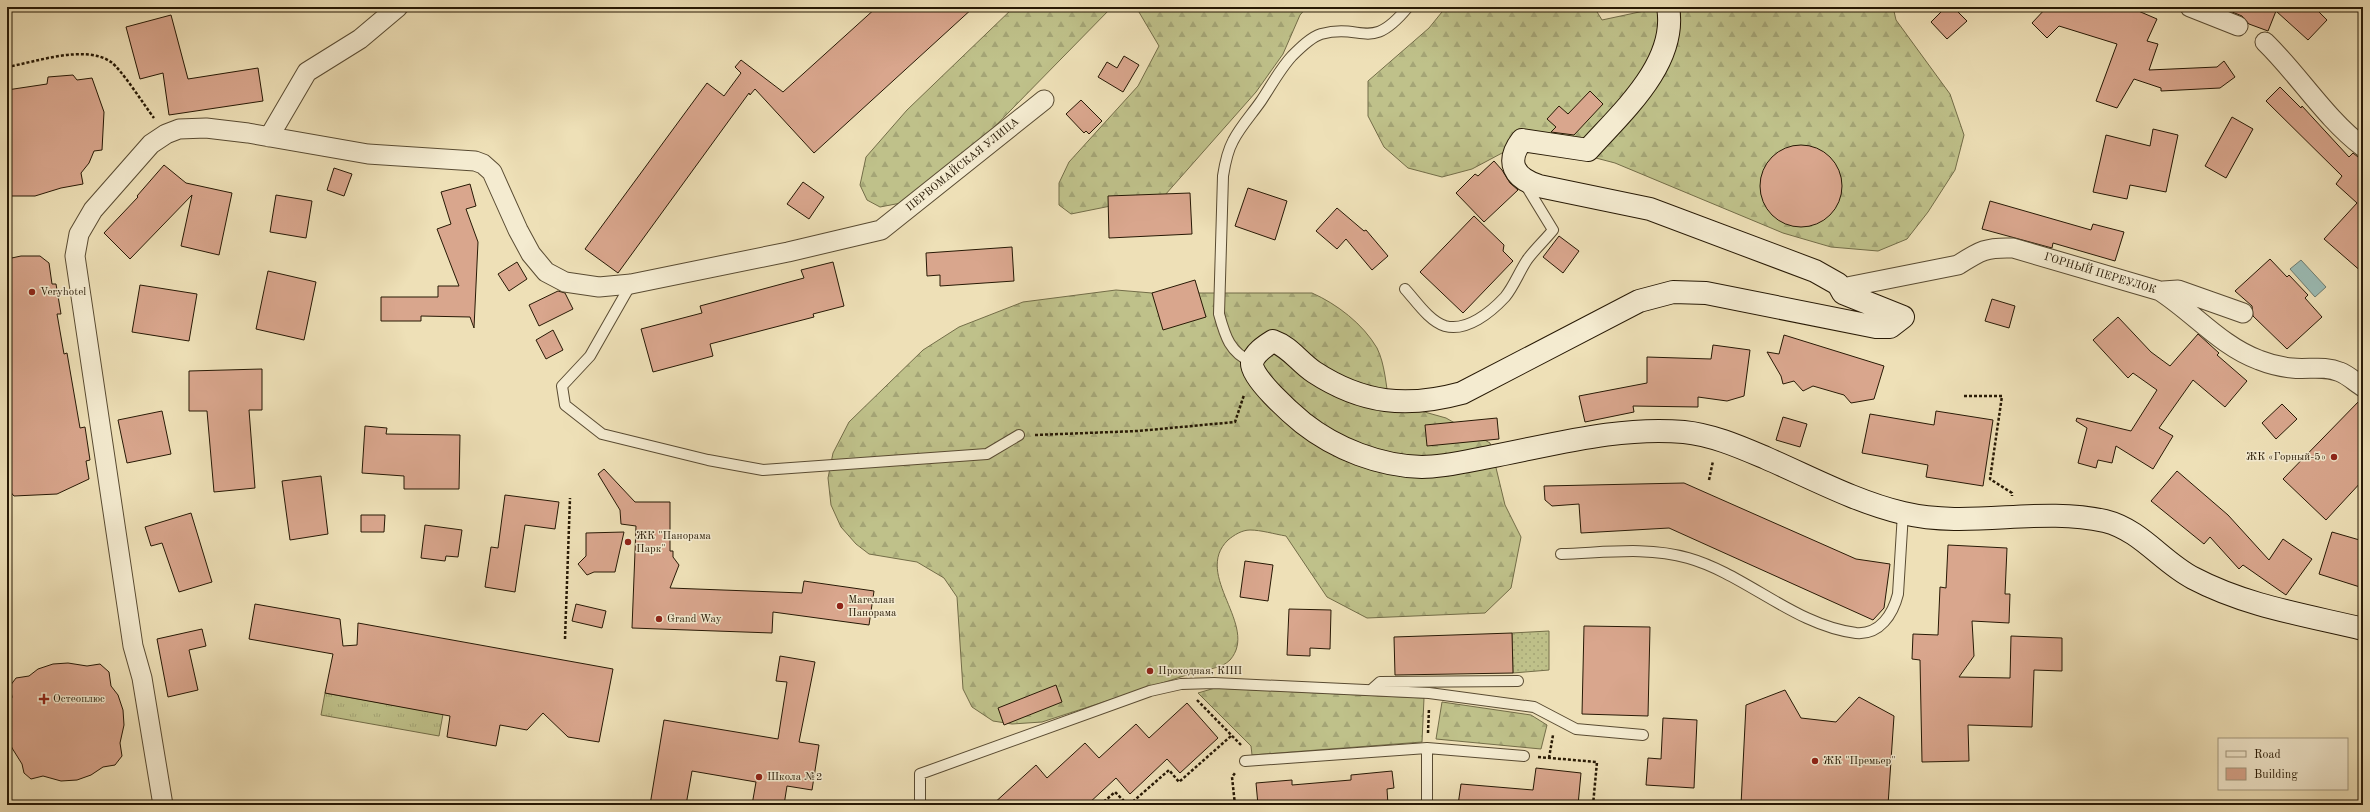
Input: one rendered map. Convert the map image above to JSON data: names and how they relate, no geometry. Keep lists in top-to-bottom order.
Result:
{
  "streets": {
    "street": ["ПЕРВОМАЙСКАЯ УЛИЦА", "ГОРНЫЙ ПЕРЕУЛОК"]
  },
  "places": {
    "other": [
      "Veryhotel",
      "ЖК «Горный-5»",
      "ЖК \"Панорама Парк\"",
      "Магеллан Панорама",
      "Grand Way",
      "Проходная, КПП",
      "ЖК \"Премьер\"",
      "Школа №2"
    ],
    "health": ["Остеоплюс"]
  },
  "legend": ["Road", "Building"]
}
